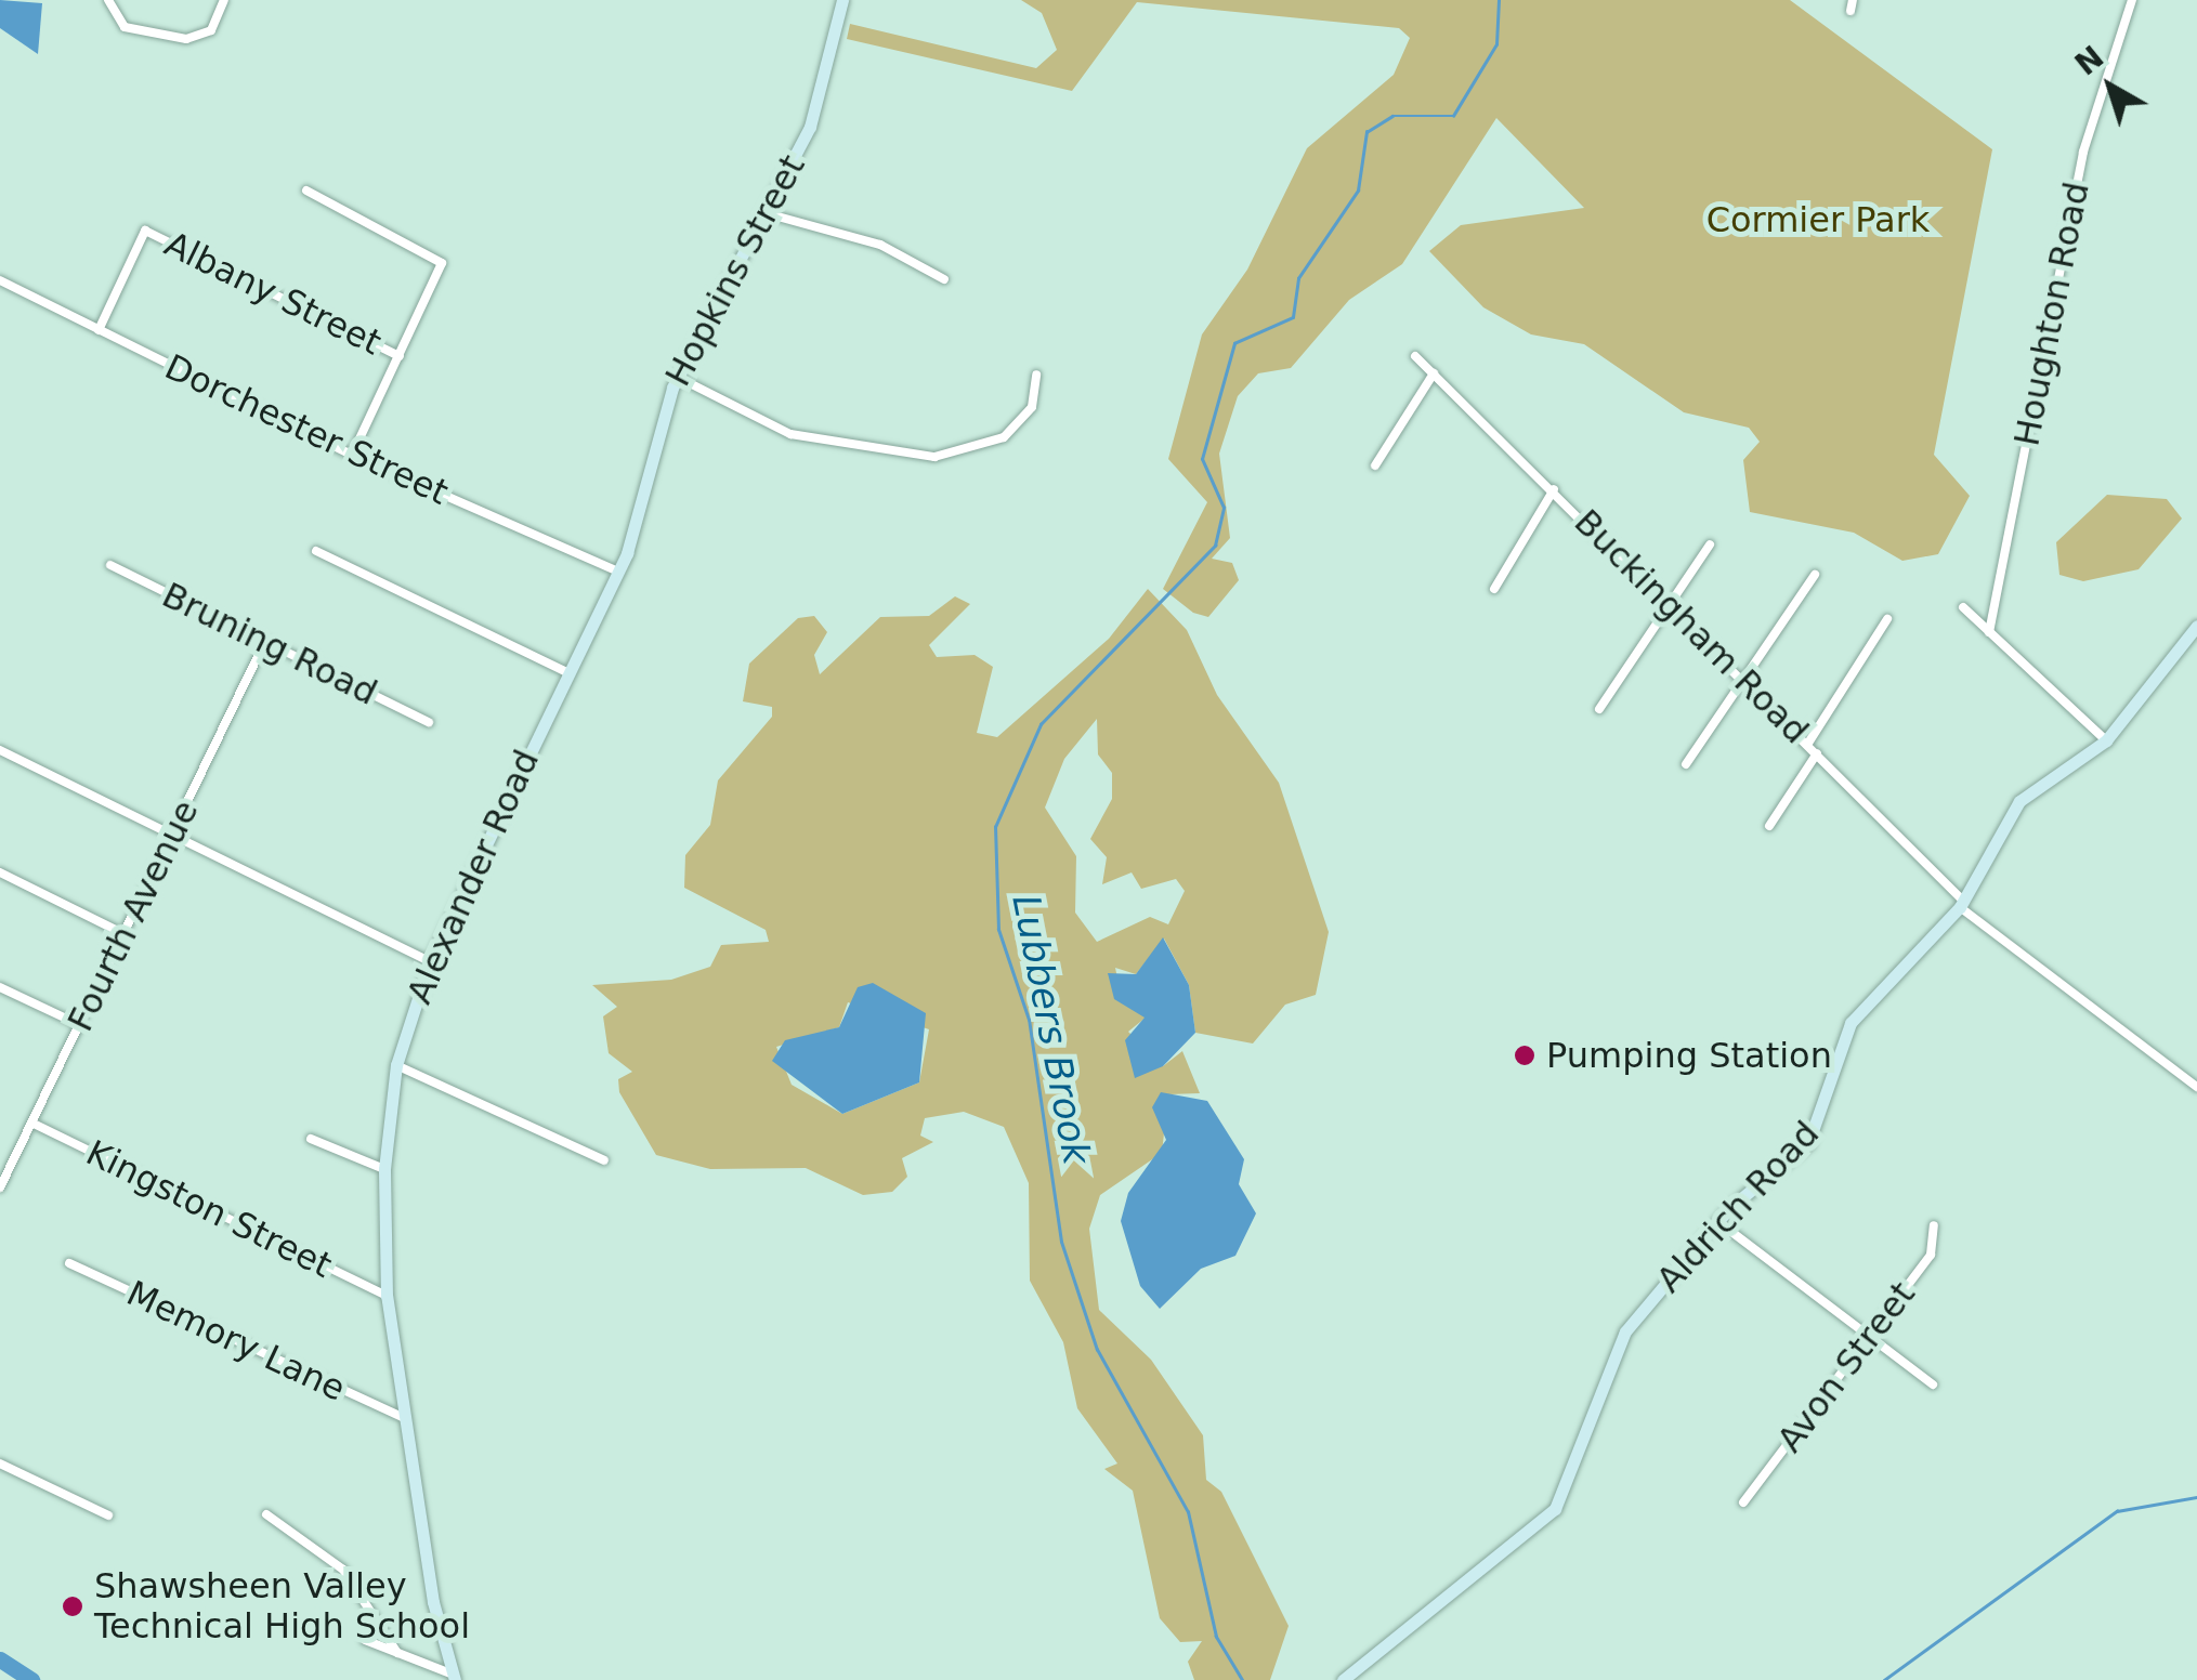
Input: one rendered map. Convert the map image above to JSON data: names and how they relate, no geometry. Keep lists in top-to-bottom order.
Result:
{
  "streets": {
    "street": [
      "Hopkins Street",
      "Albany Street",
      "Houghton Road",
      "Dorchester Street",
      "Buckingham Road",
      "Bruning Road",
      "Alexander Road",
      "Fourth Avenue",
      "Aldrich Road",
      "Kingston Street",
      "Memory Lane",
      "Avon Street"
    ]
  },
  "crossings": [
    ["Hopkins Street", "Alexander Road"],
    ["Albany Street", "Dorchester Street"],
    ["Dorchester Street", "Alexander Road"],
    ["Buckingham Road", "Aldrich Road"],
    ["Bruning Road", "Fourth Avenue"],
    ["Alexander Road", "Kingston Street"],
    ["Alexander Road", "Memory Lane"],
    ["Fourth Avenue", "Kingston Street"]
  ],
  "water": ["Lubbers Brook"],
  "parks": ["Cormier Park"],
  "places": ["Pumping Station", "Shawsheen Valley Technical High School"],
  "north": "top left"
}
